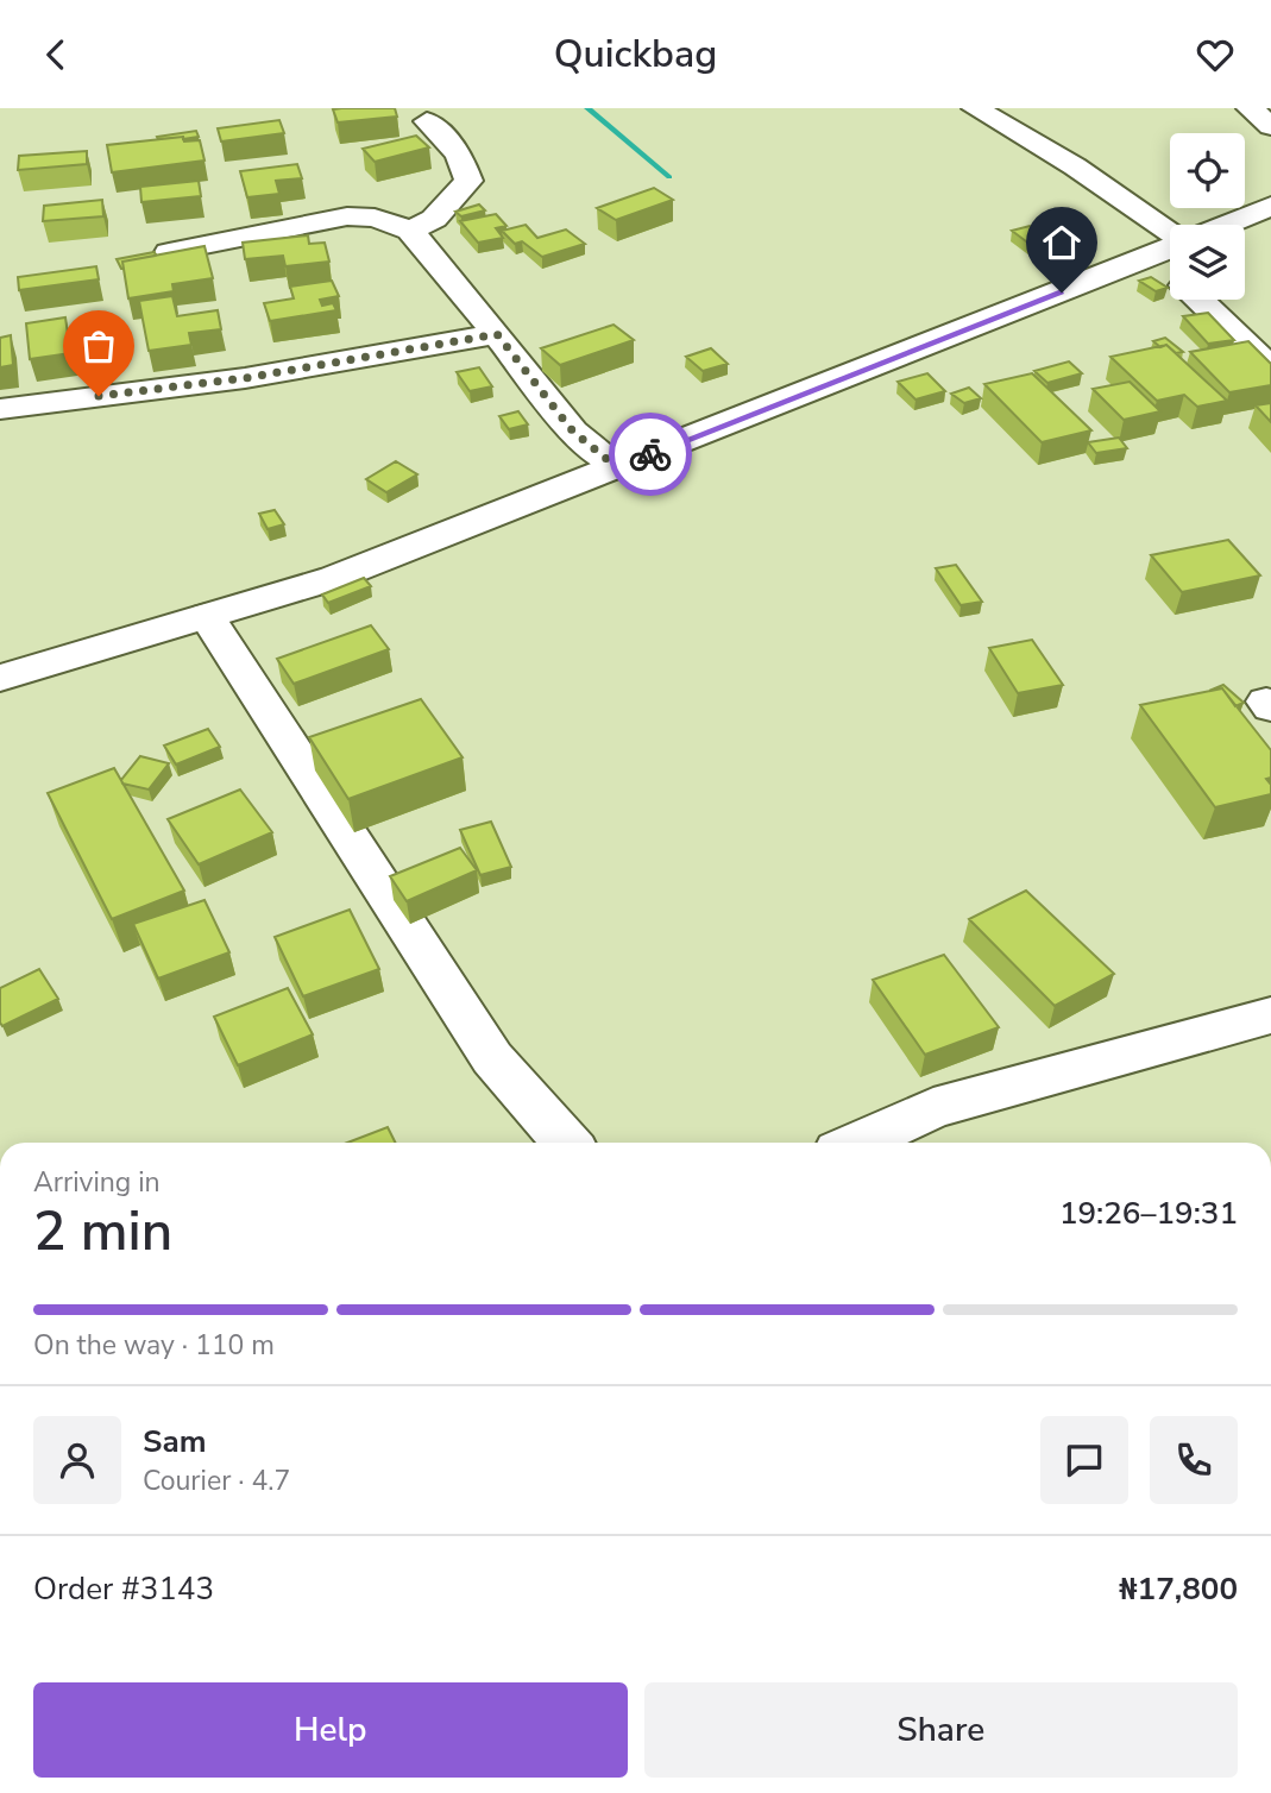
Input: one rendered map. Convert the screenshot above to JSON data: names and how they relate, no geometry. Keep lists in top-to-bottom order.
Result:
{
  "page": {
    "header": "Quickbag",
    "heading": ["2 min", "Arriving in", "19:26–19:31"],
    "panel": [
      "Sam",
      "Courier · 4.7",
      "Order #3143",
      "₦17,800"
    ],
    "bar": "On the way · 110 m",
    "buttons": ["Help", "Share"]
  }
}
